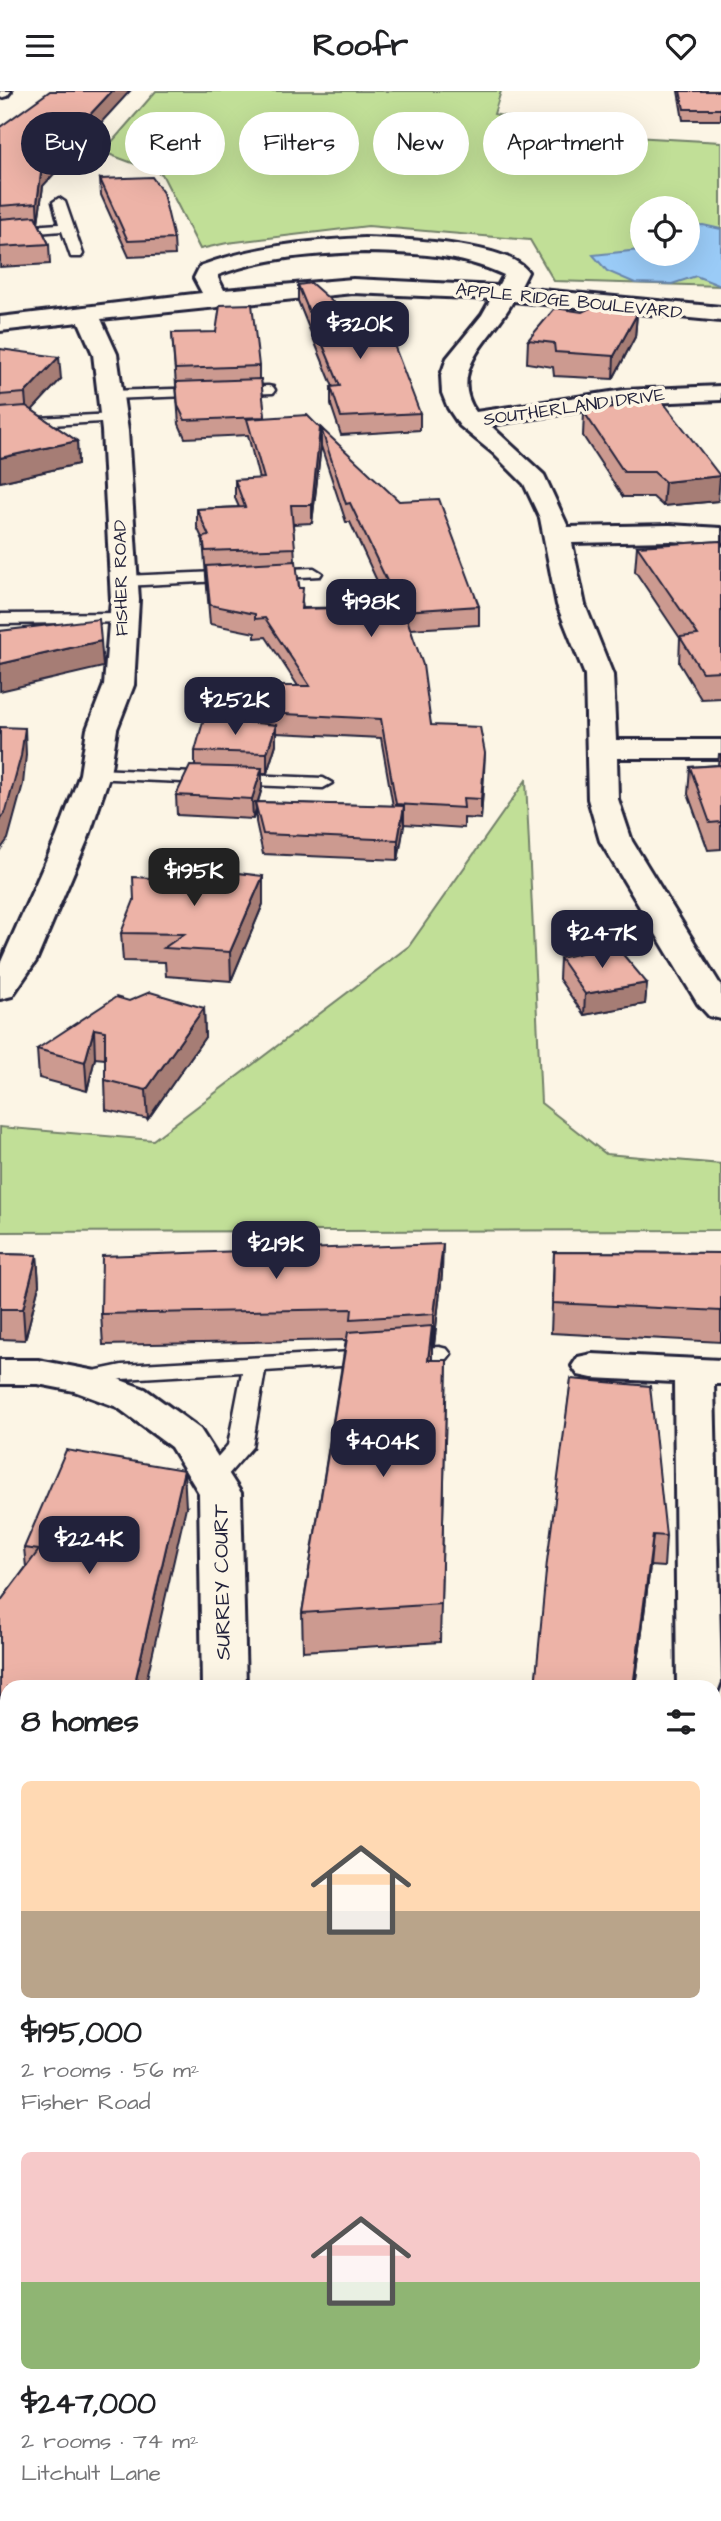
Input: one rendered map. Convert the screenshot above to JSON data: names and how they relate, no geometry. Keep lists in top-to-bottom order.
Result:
{
  "streets": {
    "street": [
      "APPLE RIDGE BOULEVARD",
      "SOUTHERLAND DRIVE",
      "FISHER ROAD",
      "SURREY COURT"
    ]
  },
  "crossings": [
    ["APPLE RIDGE BOULEVARD", "FISHER ROAD"]
  ],
  "page": {
    "header": "Roofr",
    "chip": [
      "Buy",
      "Rent",
      "Filters",
      "New",
      "Apartment"
    ],
    "price": [
      "$320K",
      "$198K",
      "$252K",
      "$195K",
      "$247K",
      "$219K",
      "$404K",
      "$224K"
    ],
    "heading": "8 homes",
    "list": [
      {
        "name": "$195,000",
        "note": "2 rooms · 56 m² · Fisher Road"
      },
      {
        "name": "$247,000",
        "note": "2 rooms · 74 m² · Litchult Lane"
      }
    ]
  }
}
